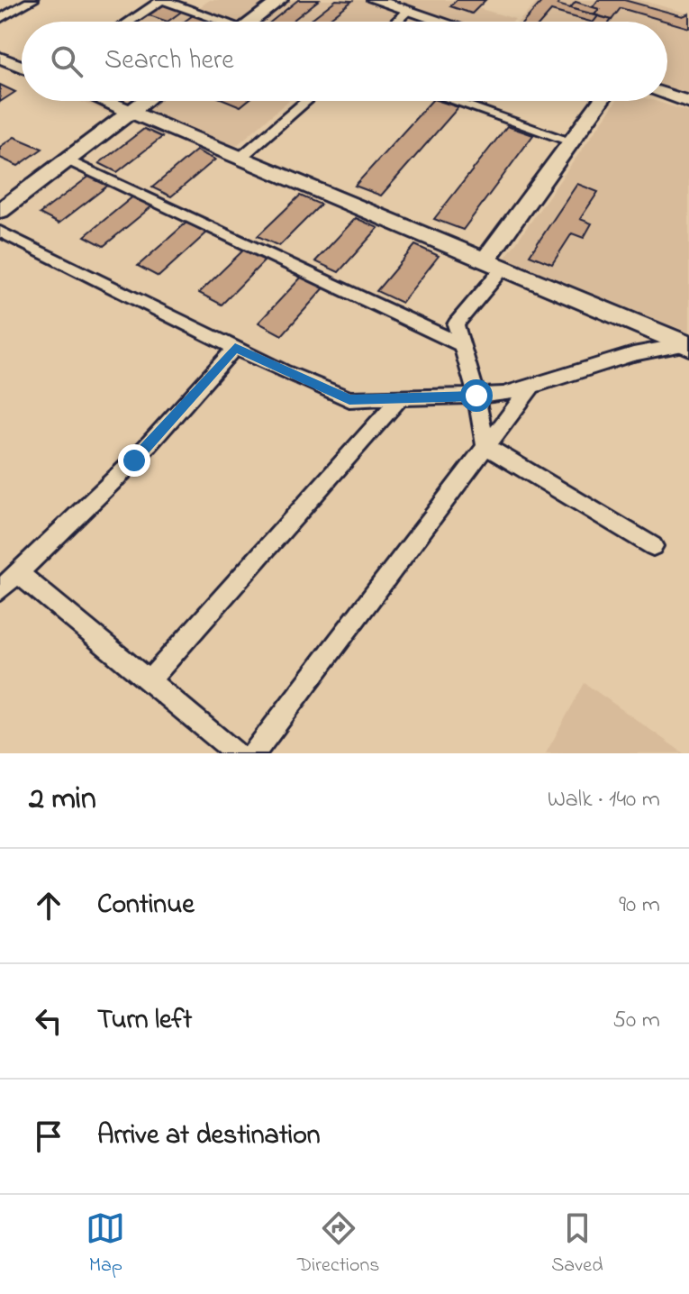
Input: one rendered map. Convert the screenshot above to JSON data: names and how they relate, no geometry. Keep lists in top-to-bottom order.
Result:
{
  "page": {
    "search": "Search here",
    "heading": ["2 min", "Walk · 140 m"],
    "list": [
      ["Continue", "90 m"],
      ["Turn left", "50 m"],
      "Arrive at destination"
    ],
    "nav": ["Map", "Directions", "Saved"]
  }
}
